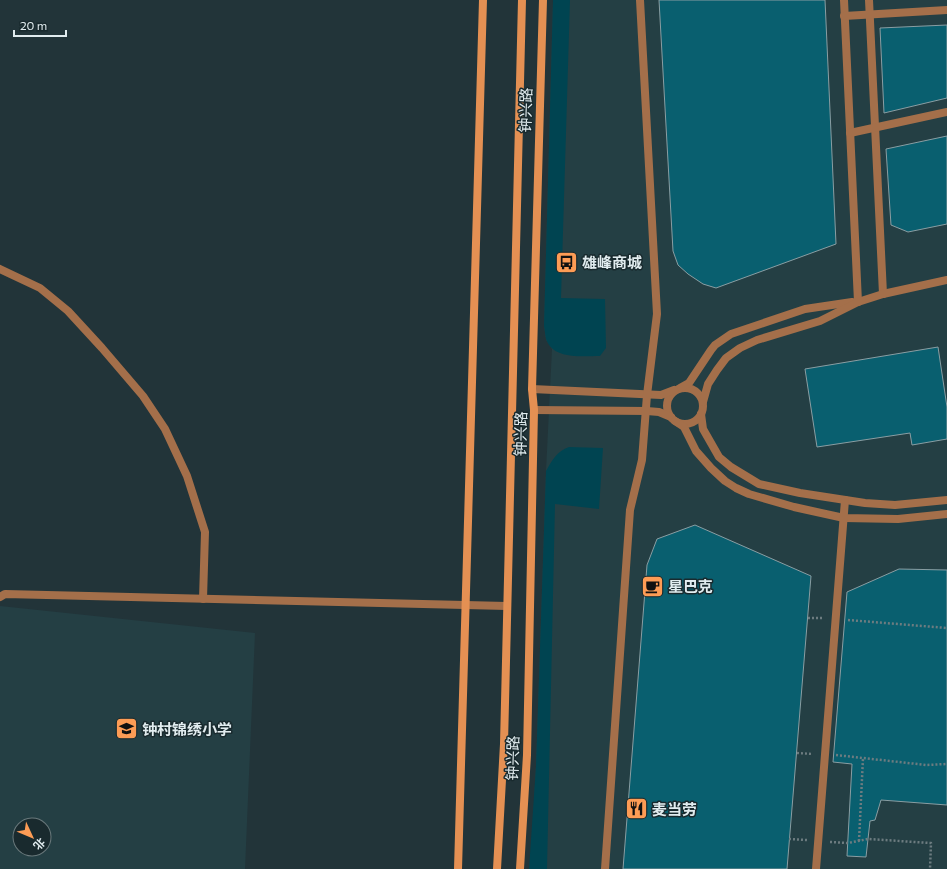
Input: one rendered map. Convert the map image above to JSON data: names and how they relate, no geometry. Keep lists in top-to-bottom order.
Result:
{
  "streets": {
    "main road": ["钟兴路"]
  },
  "places": {
    "bus stop": ["雄峰商城"],
    "cafe": ["星巴克"],
    "school or university": ["钟村锦绣小学"],
    "restaurant": ["麦当劳"]
  },
  "scale_bar": "20 m",
  "north": "bottom right"
}
